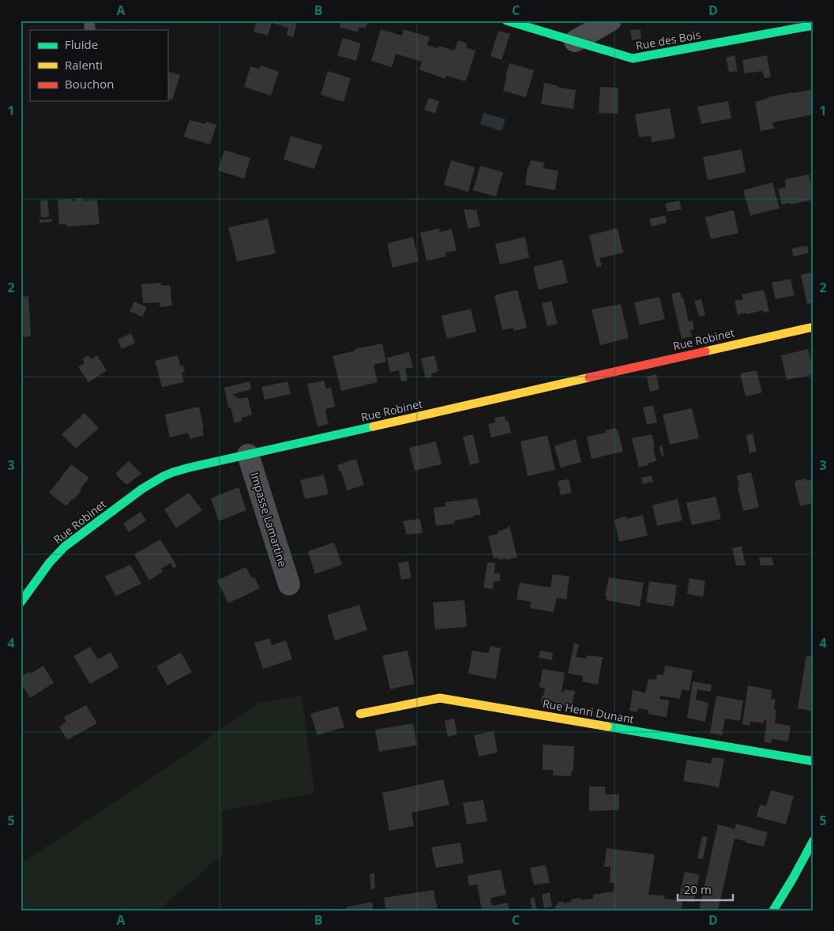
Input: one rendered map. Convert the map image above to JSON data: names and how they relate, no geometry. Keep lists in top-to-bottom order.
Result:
{
  "streets": {
    "street": [
      "Rue des Bois",
      "Rue Robinet",
      "Impasse Lamartine",
      "Rue Henri Dunant"
    ]
  },
  "crossings": [
    ["Rue Robinet", "Impasse Lamartine"]
  ],
  "legend": ["Fluide", "Ralenti", "Bouchon"],
  "scale_bar": "20 m",
  "grid": {
    "columns": [
      "A",
      "B",
      "C",
      "D"
    ],
    "rows": [
      "1",
      "2",
      "3",
      "4",
      "5"
    ]
  }
}
